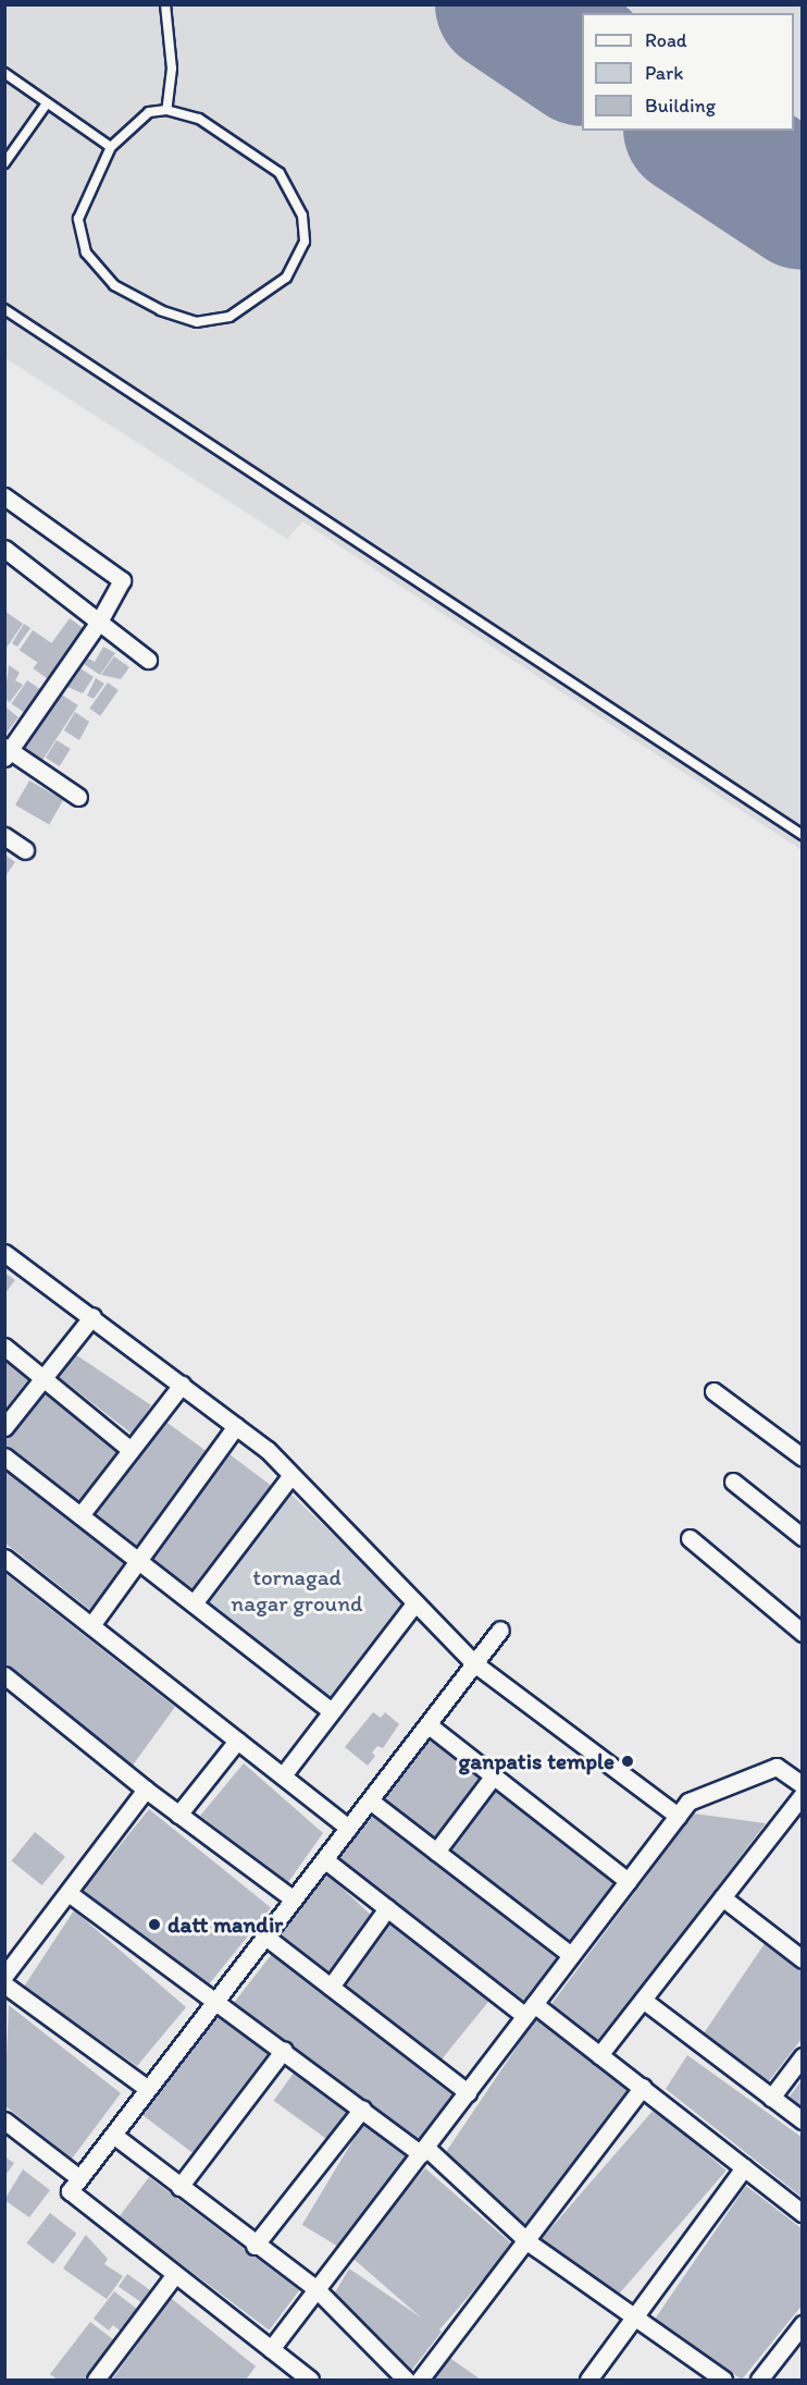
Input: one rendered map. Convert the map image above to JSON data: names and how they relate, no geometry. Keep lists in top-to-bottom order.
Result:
{
  "parks": ["tornagad nagar ground"],
  "places": ["ganpatis temple", "datt mandir"],
  "legend": ["Road", "Park", "Building"]
}
